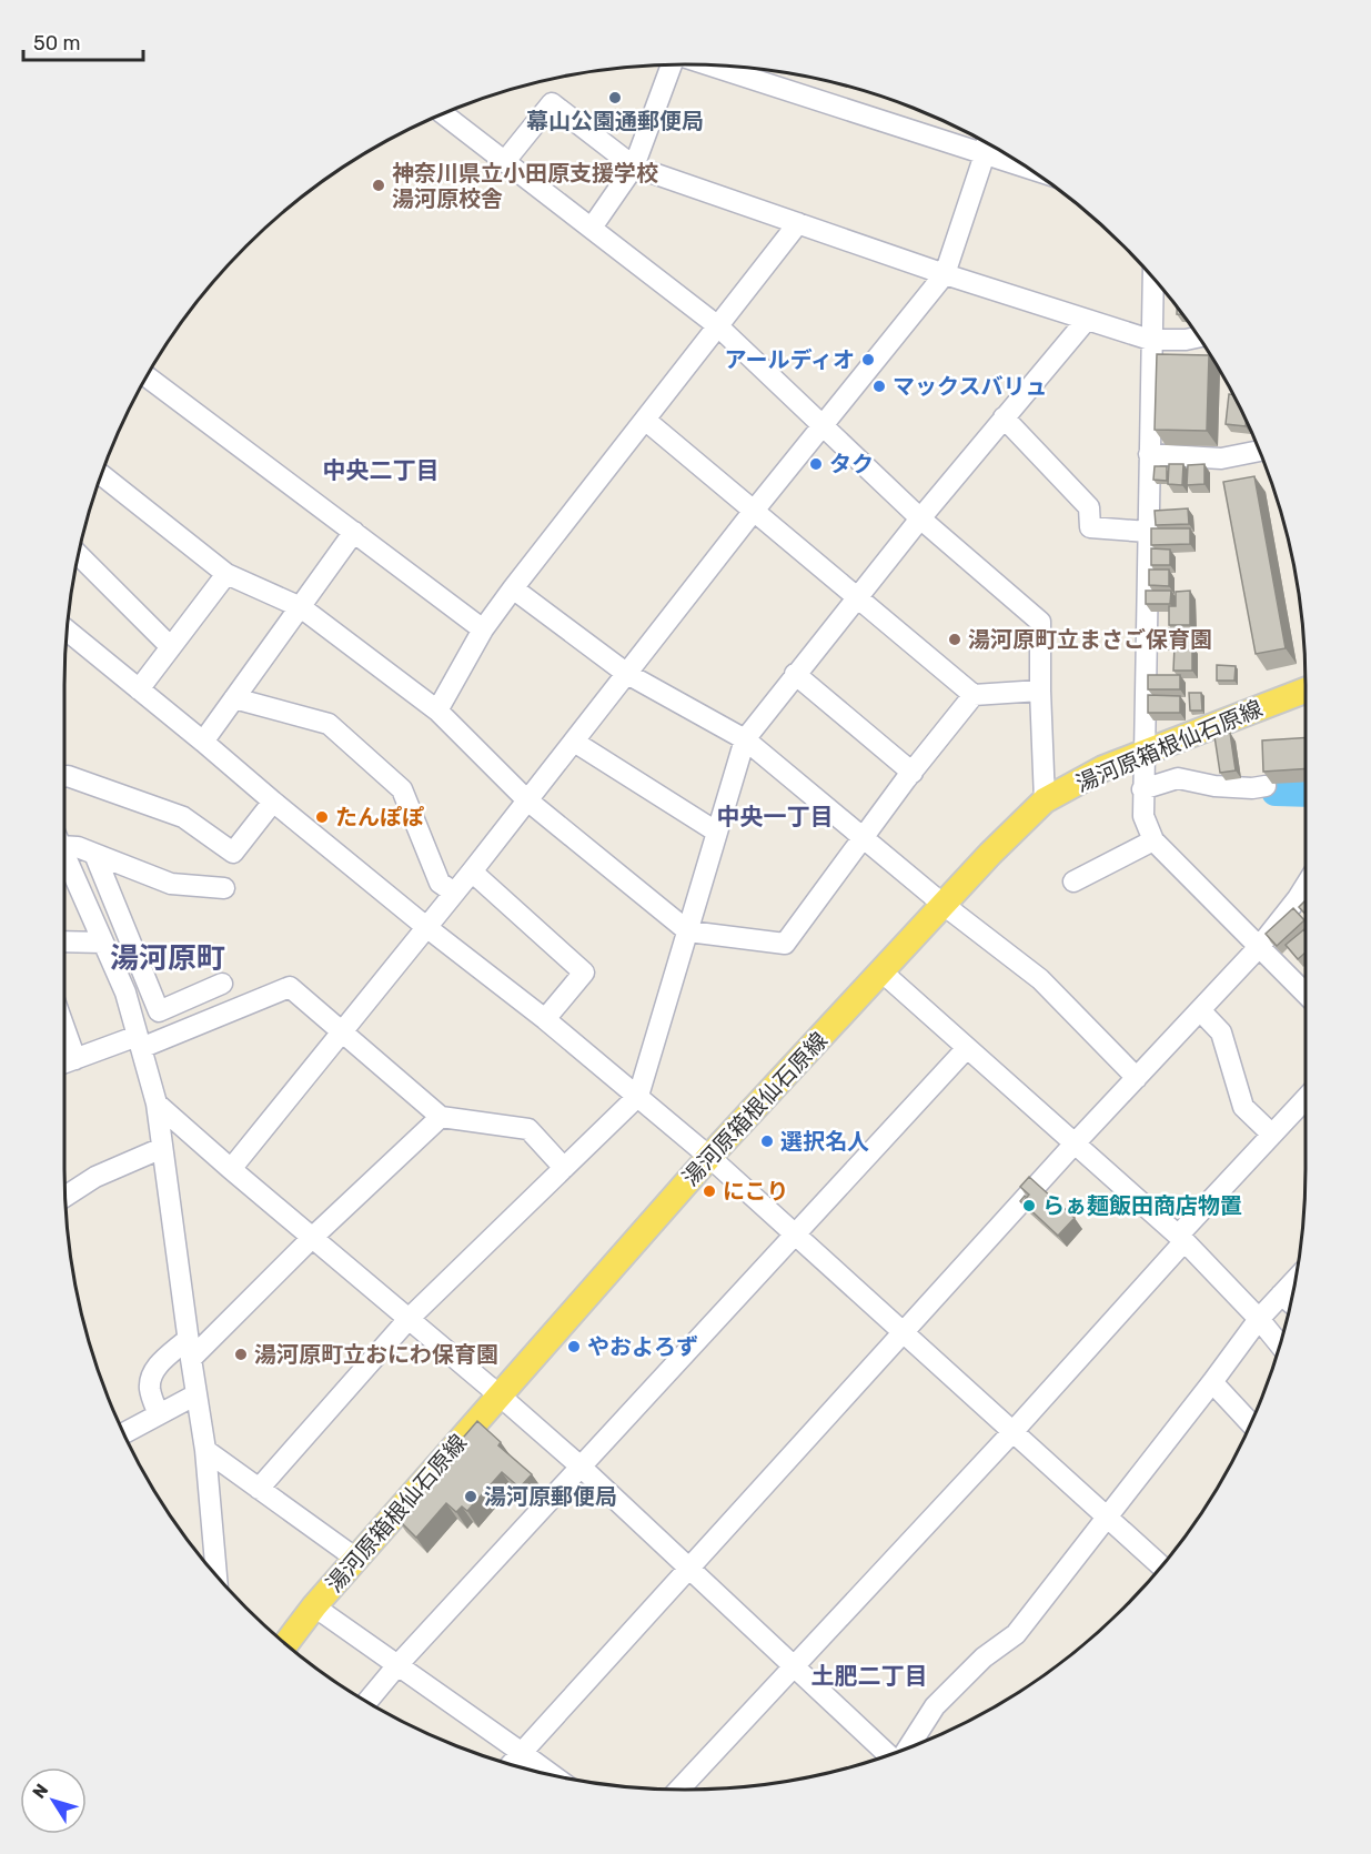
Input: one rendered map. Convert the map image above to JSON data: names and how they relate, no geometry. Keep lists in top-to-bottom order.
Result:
{
  "streets": {
    "main road": ["湯河原箱根仙石原線"]
  },
  "districts": [
    "中央二丁目",
    "中央一丁目",
    "湯河原町",
    "土肥二丁目"
  ],
  "places": [
    "幕山公園通郵便局",
    "神奈川県立小田原支援学校 湯河原校舎",
    "アールディオ",
    "マックスバリュ",
    "タク",
    "湯河原町立まさご保育園",
    "たんぽぽ",
    "選択名人",
    "にこり",
    "らぁ麺飯田商店物置",
    "やおよろず",
    "湯河原町立おにわ保育園",
    "湯河原郵便局"
  ],
  "scale_bar": "50 m",
  "north": "top left"
}
